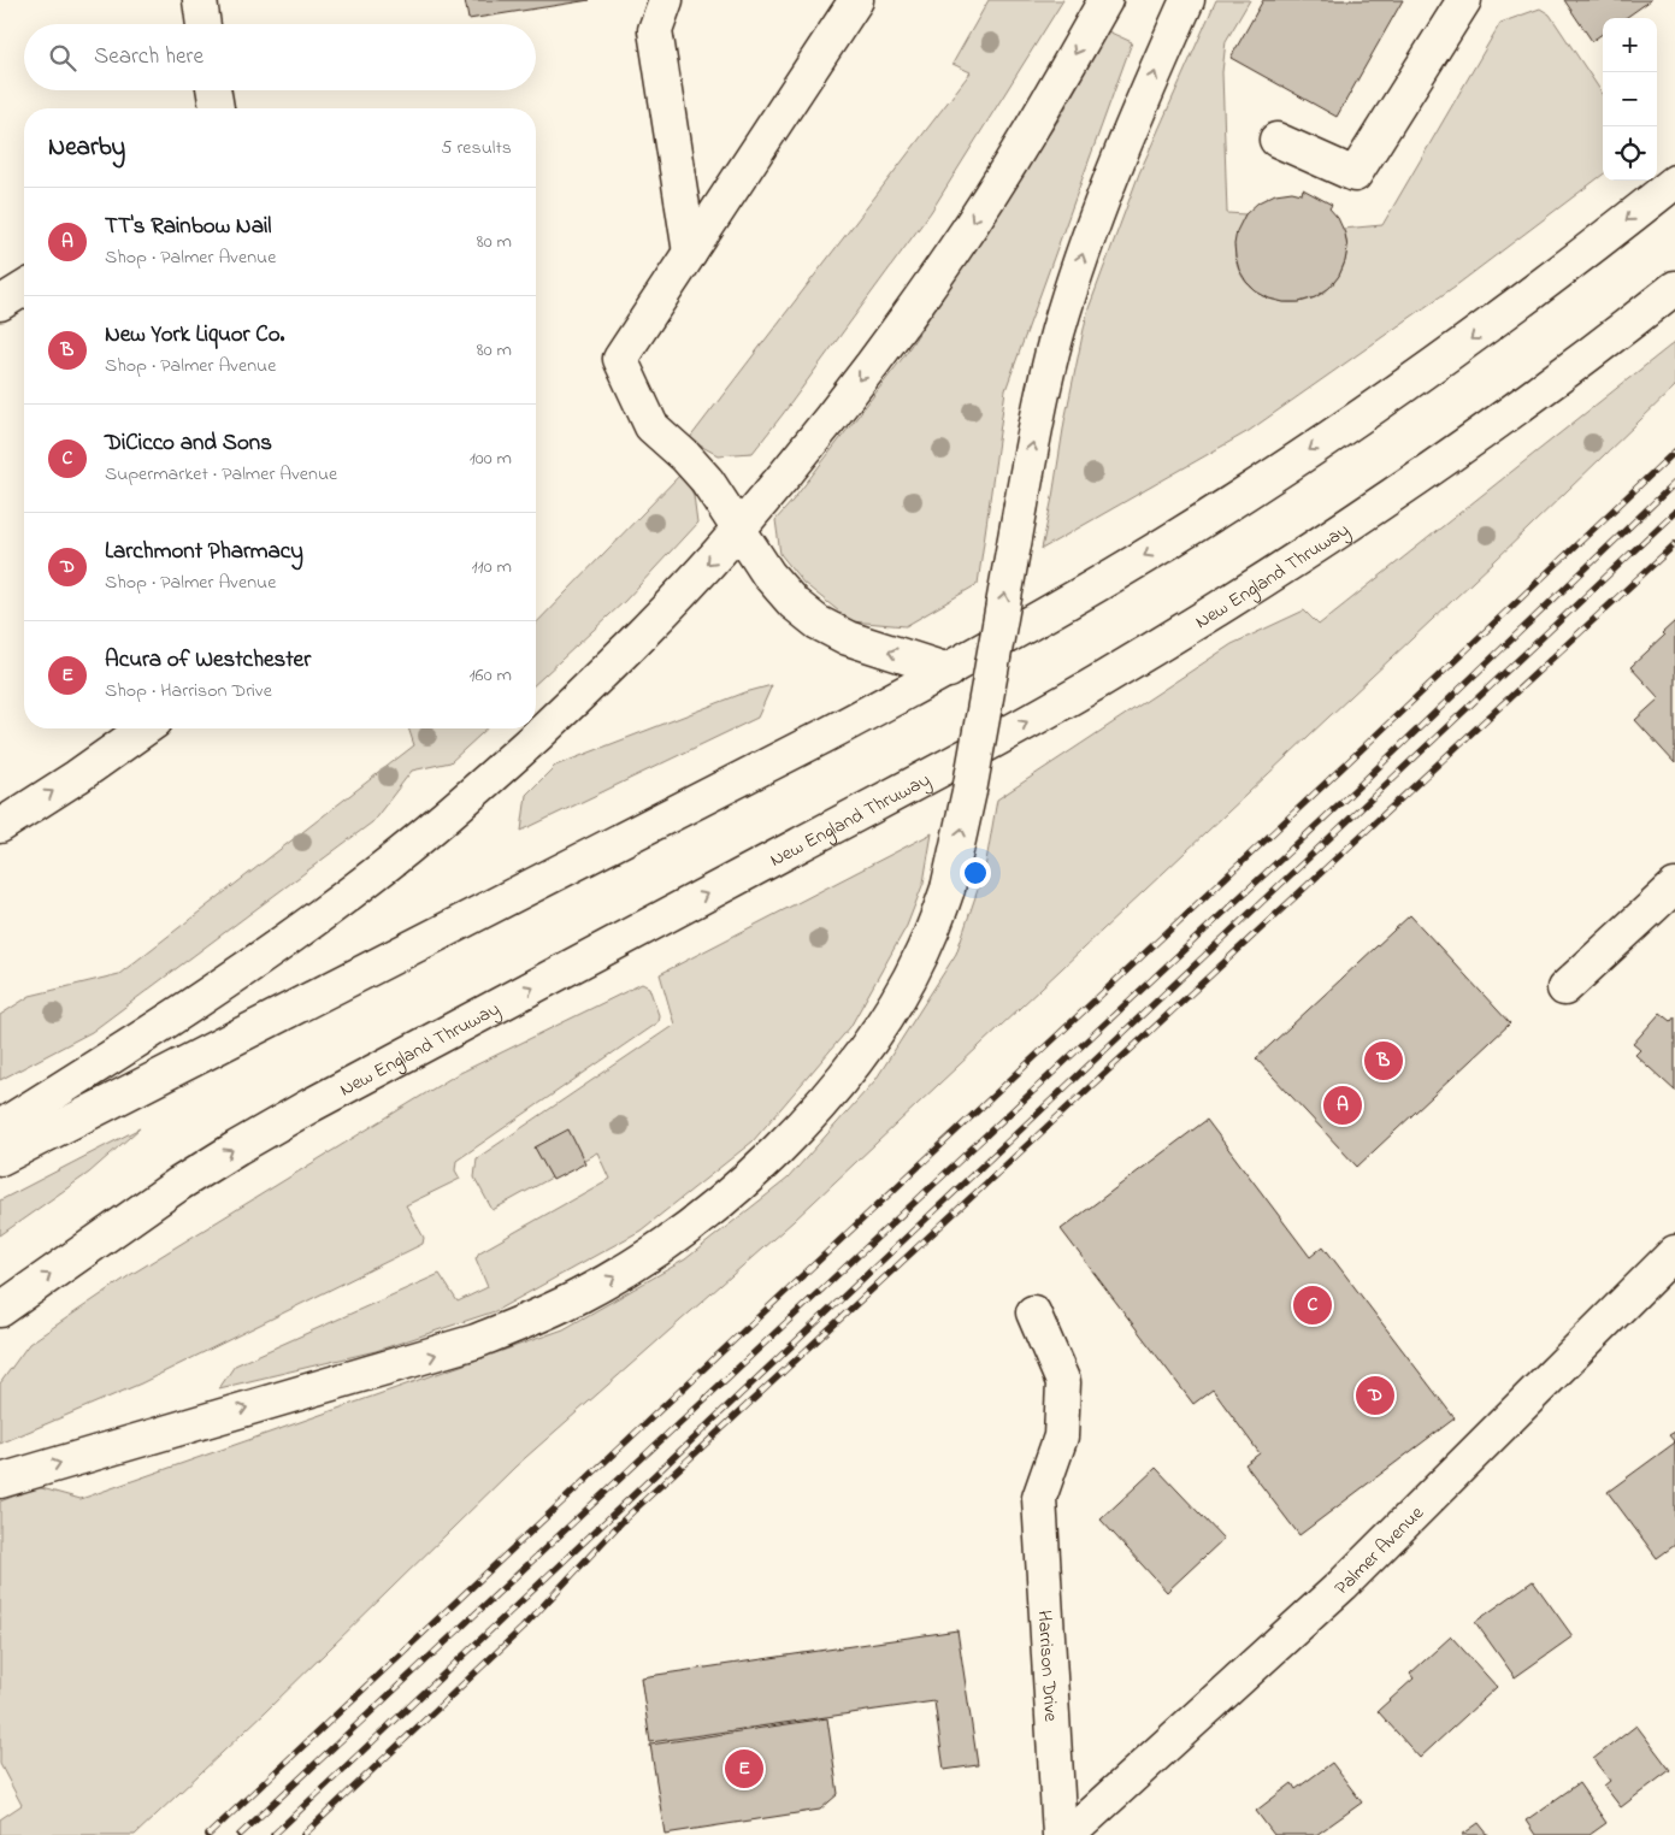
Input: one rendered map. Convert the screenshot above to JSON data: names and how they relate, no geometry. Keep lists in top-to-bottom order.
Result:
{
  "streets": {
    "main road": ["New England Thruway", "Palmer Avenue", "Harrison Drive"]
  },
  "page": {
    "map_buttons": ["+", "−"],
    "search": "Search here",
    "heading": ["Nearby", "5 results"],
    "list": [
      {
        "mark": "A",
        "name": "TT's Rainbow Nail",
        "note": "Shop · Palmer Avenue",
        "value": "80 m"
      },
      {
        "mark": "B",
        "name": "New York Liquor Co.",
        "note": "Shop · Palmer Avenue",
        "value": "80 m"
      },
      {
        "mark": "C",
        "name": "DiCicco and Sons",
        "note": "Supermarket · Palmer Avenue",
        "value": "100 m"
      },
      {
        "mark": "D",
        "name": "Larchmont Pharmacy",
        "note": "Shop · Palmer Avenue",
        "value": "110 m"
      },
      {
        "mark": "E",
        "name": "Acura of Westchester",
        "note": "Shop · Harrison Drive",
        "value": "160 m"
      }
    ],
    "pins": [
      "B",
      "A",
      "C",
      "D",
      "E"
    ]
  }
}
